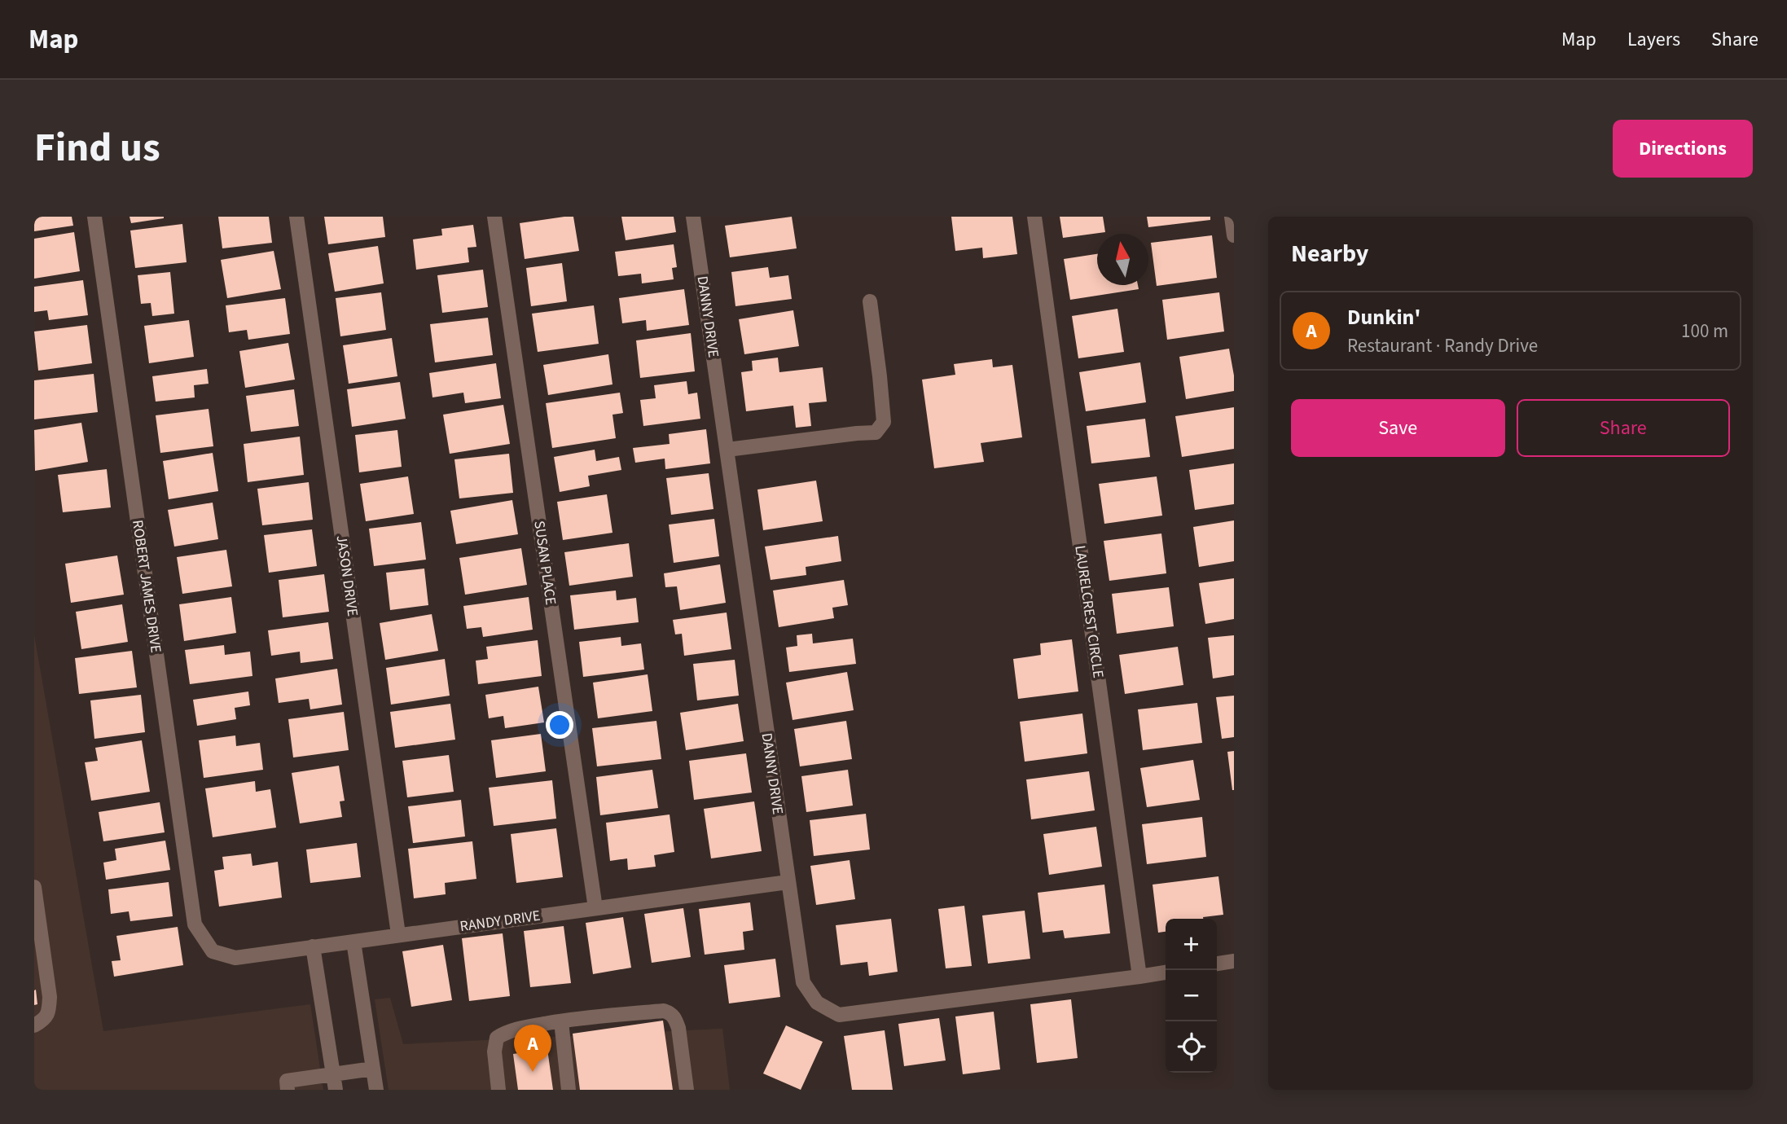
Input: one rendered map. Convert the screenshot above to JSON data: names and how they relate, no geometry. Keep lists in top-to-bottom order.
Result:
{
  "streets": {
    "street": [
      "DANNY DRIVE",
      "SUSAN PLACE",
      "JASON DRIVE",
      "ROBERT JAMES DRIVE",
      "LAURELCREST CIRCLE",
      "RANDY DRIVE"
    ]
  },
  "crossings": [
    ["DANNY DRIVE", "LAURELCREST CIRCLE"],
    ["DANNY DRIVE", "RANDY DRIVE"],
    ["SUSAN PLACE", "RANDY DRIVE"],
    ["JASON DRIVE", "RANDY DRIVE"],
    ["ROBERT JAMES DRIVE", "RANDY DRIVE"]
  ],
  "north": "top",
  "page": {
    "header": "Map",
    "nav": ["Map", "Layers", "Share"],
    "title": "Find us",
    "buttons": [
      "Directions",
      ["Save", "Share"]
    ],
    "heading": "Nearby",
    "list": [
      {
        "mark": "A",
        "name": "Dunkin'",
        "note": "Restaurant · Randy Drive",
        "value": "100 m"
      }
    ],
    "map_buttons": ["+", "−"],
    "pins": "A"
  }
}
